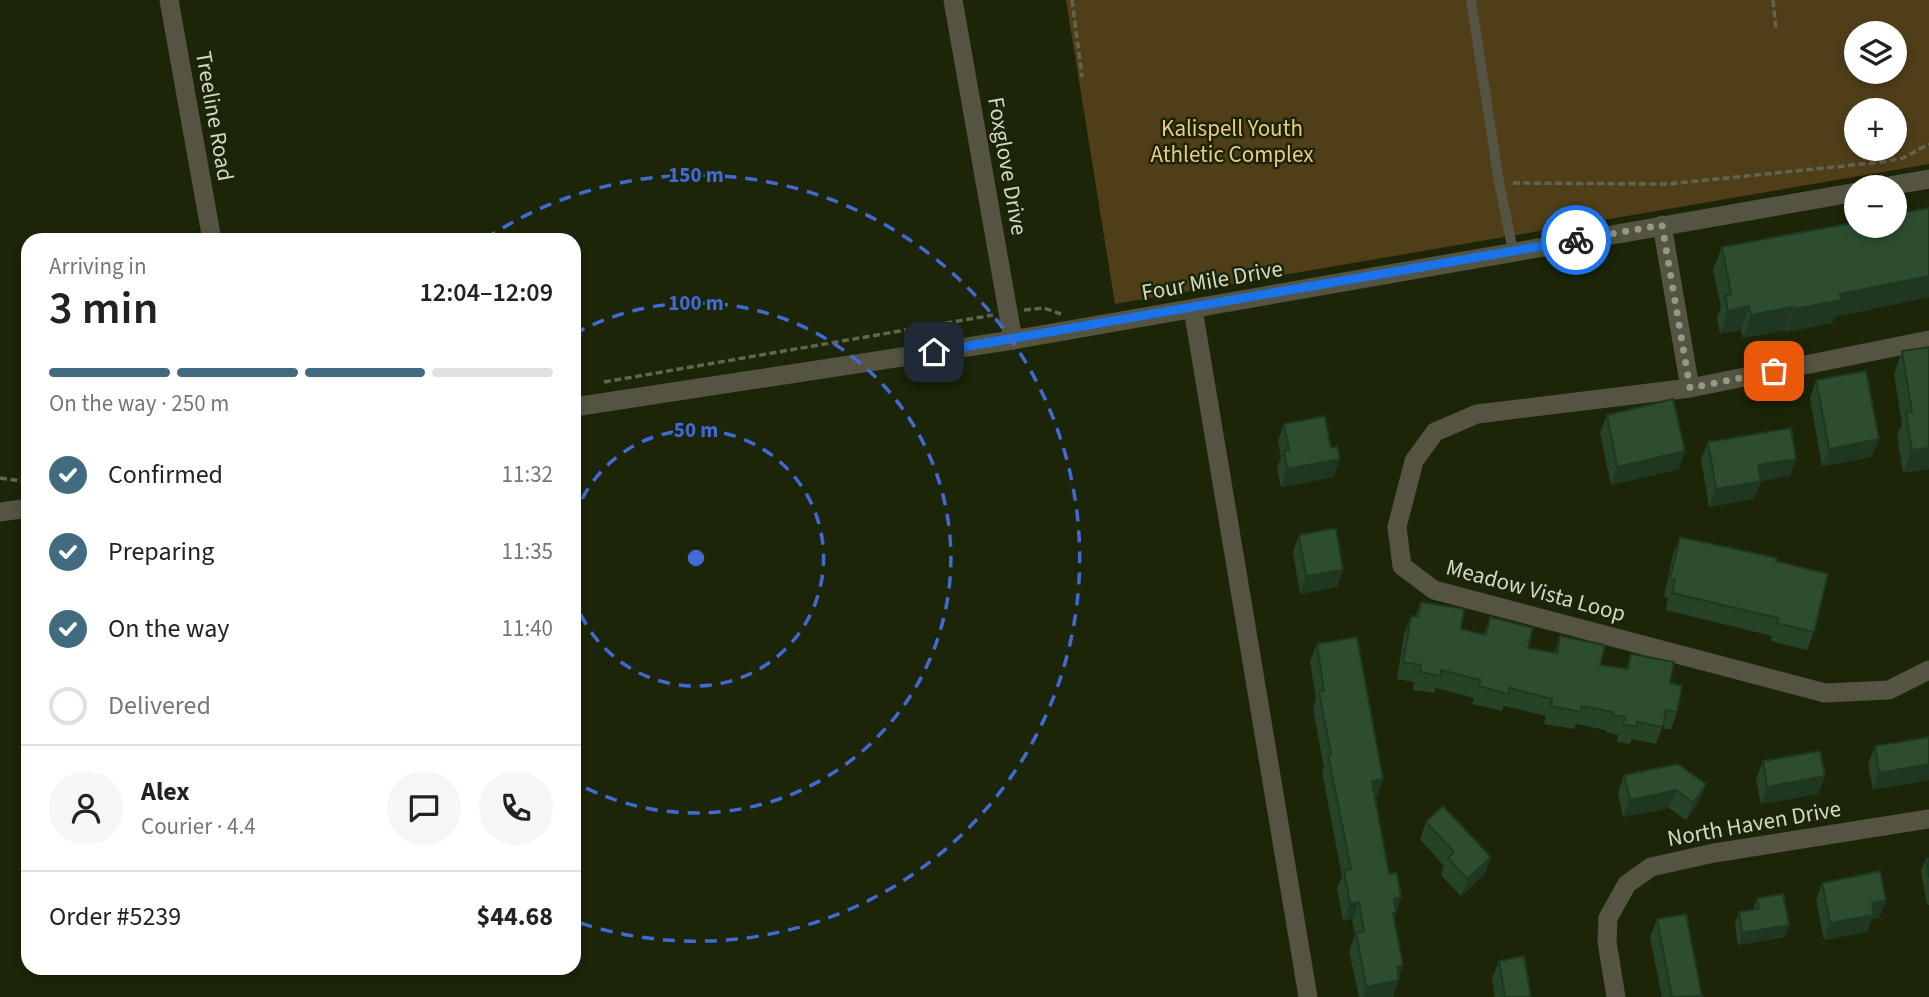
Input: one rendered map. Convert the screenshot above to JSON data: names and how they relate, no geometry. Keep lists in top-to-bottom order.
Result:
{
  "streets": {
    "street": [
      "Treeline Road",
      "Foxglove Drive",
      "Four Mile Drive",
      "Meadow Vista Loop",
      "North Haven Drive"
    ]
  },
  "crossings": [
    ["Foxglove Drive", "Four Mile Drive"]
  ],
  "parks": ["Kalispell Youth Athletic Complex"],
  "page": {
    "map_buttons": ["+", "−"],
    "heading": ["3 min", "Arriving in", "12:04–12:09"],
    "panel": [
      "Alex",
      "Courier · 4.4",
      "Order #5239",
      "$44.68"
    ],
    "bar": "On the way · 250 m",
    "list": [
      ["Confirmed", "11:32"],
      ["Preparing", "11:35"],
      ["On the way", "11:40"],
      "Delivered"
    ]
  },
  "rings": ["150 m", "100 m", "50 m"]
}
